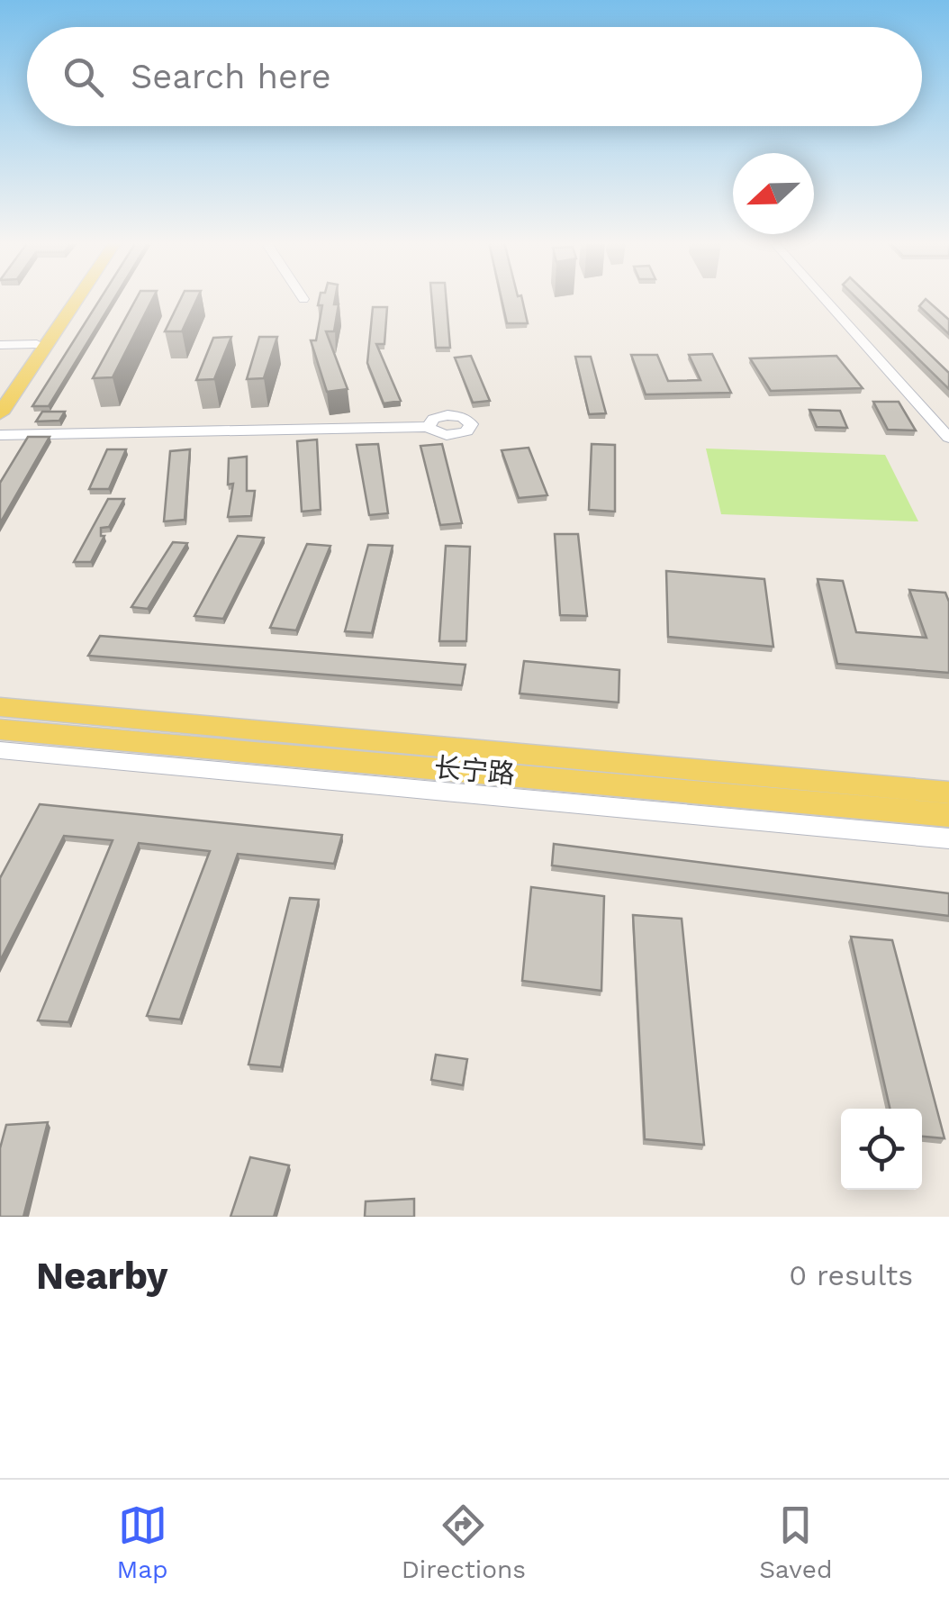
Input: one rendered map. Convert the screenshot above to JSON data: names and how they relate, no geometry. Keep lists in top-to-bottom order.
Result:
{
  "streets": {
    "main road": ["长宁路"]
  },
  "north": "left",
  "page": {
    "search": "Search here",
    "heading": ["Nearby", "0 results"],
    "nav": ["Map", "Directions", "Saved"]
  }
}
